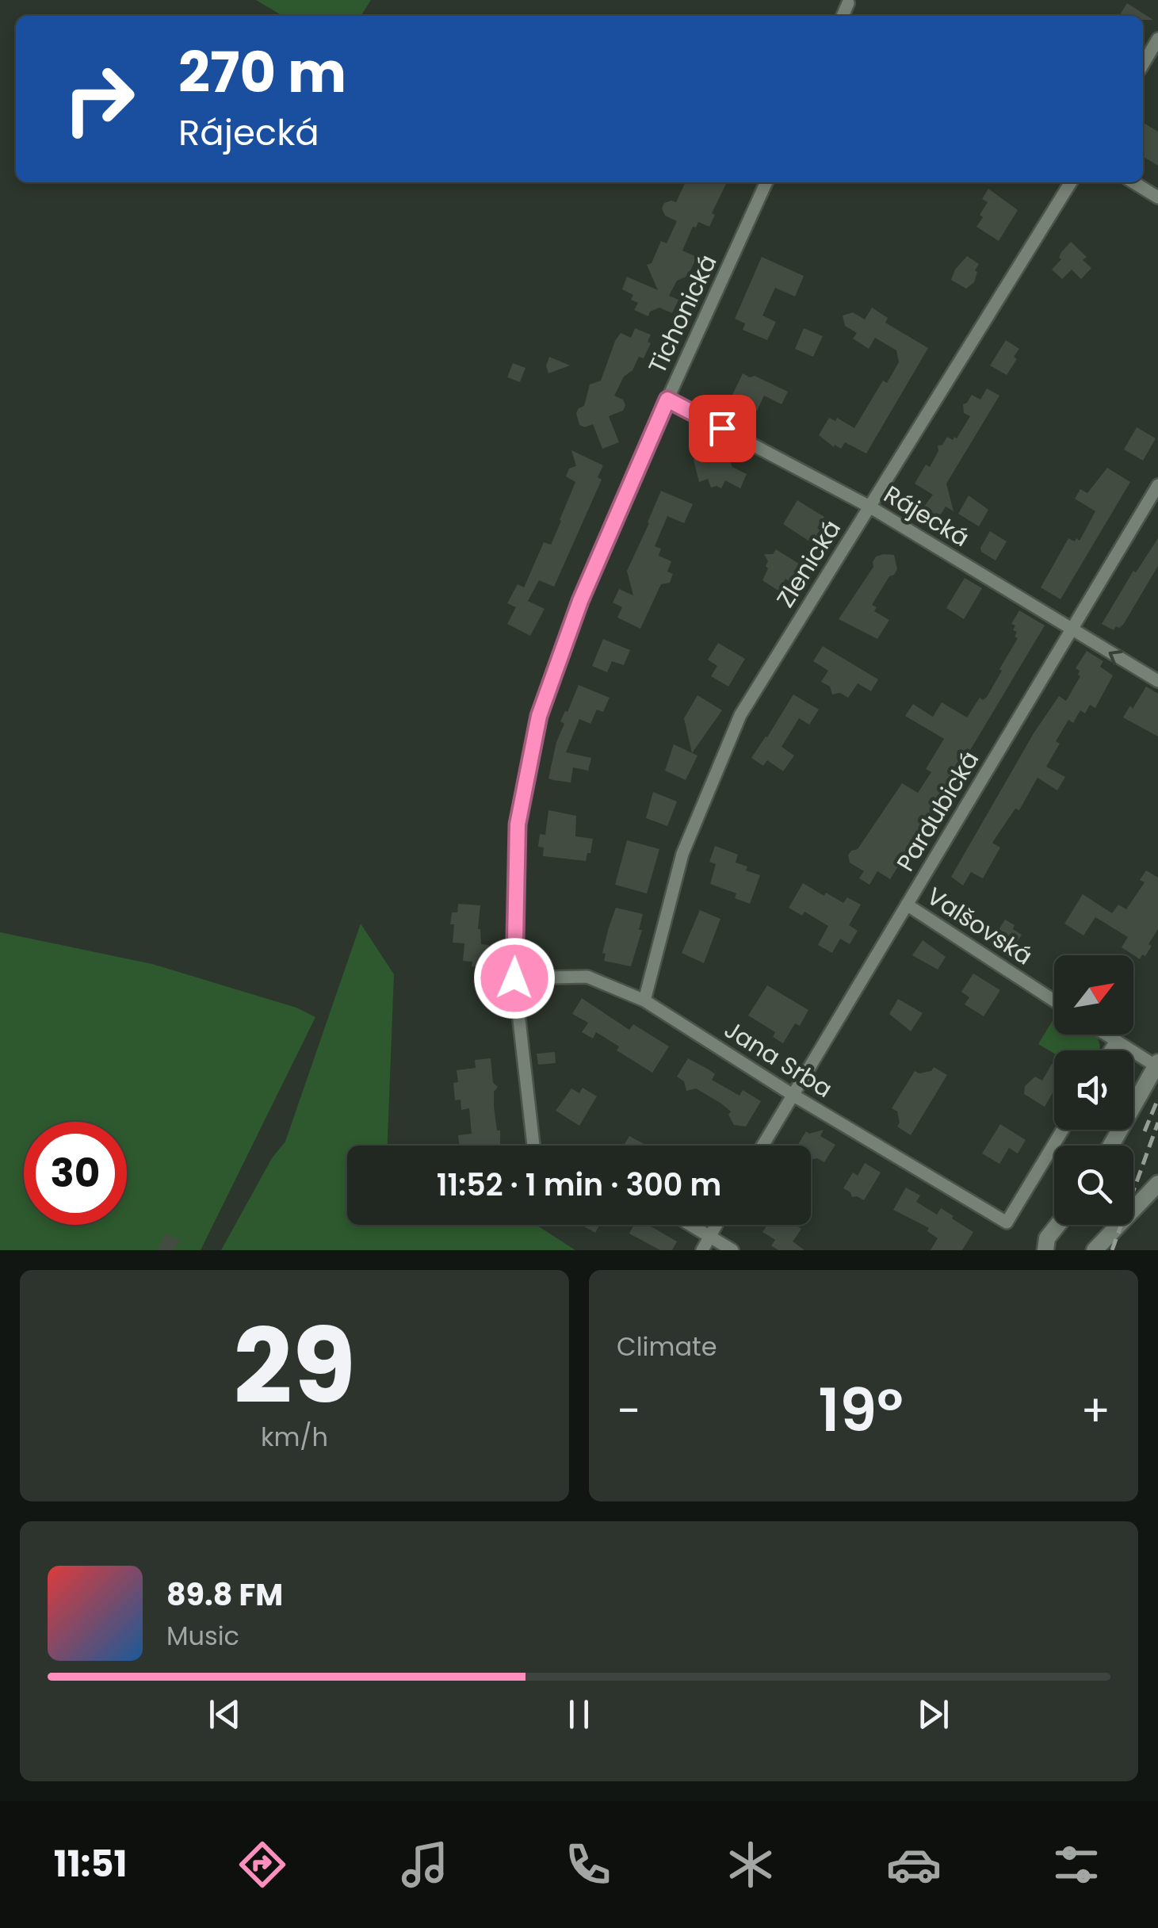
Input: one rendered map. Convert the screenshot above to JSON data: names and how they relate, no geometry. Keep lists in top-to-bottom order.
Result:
{
  "streets": {
    "street": [
      "Tichonická",
      "Rájecká",
      "Zlenická",
      "Pardubická",
      "Valšovská",
      "Jana Srba"
    ]
  },
  "crossings": [
    ["Tichonická", "Rájecká"],
    ["Tichonická", "Jana Srba"],
    ["Rájecká", "Zlenická"],
    ["Rájecká", "Pardubická"],
    ["Zlenická", "Jana Srba"],
    ["Pardubická", "Valšovská"],
    ["Pardubická", "Jana Srba"]
  ],
  "north": "top right",
  "page": {
    "turn": ["270 m", "Rájecká"],
    "limit": "30",
    "trip": "11:52 · 1 min · 300 m",
    "tile": [
      ["29", "km/h"],
      "Climate"
    ],
    "heat": ["−", "19°", "+"],
    "song": ["89.8 FM", "Music"],
    "tabs": "11:51"
  }
}
